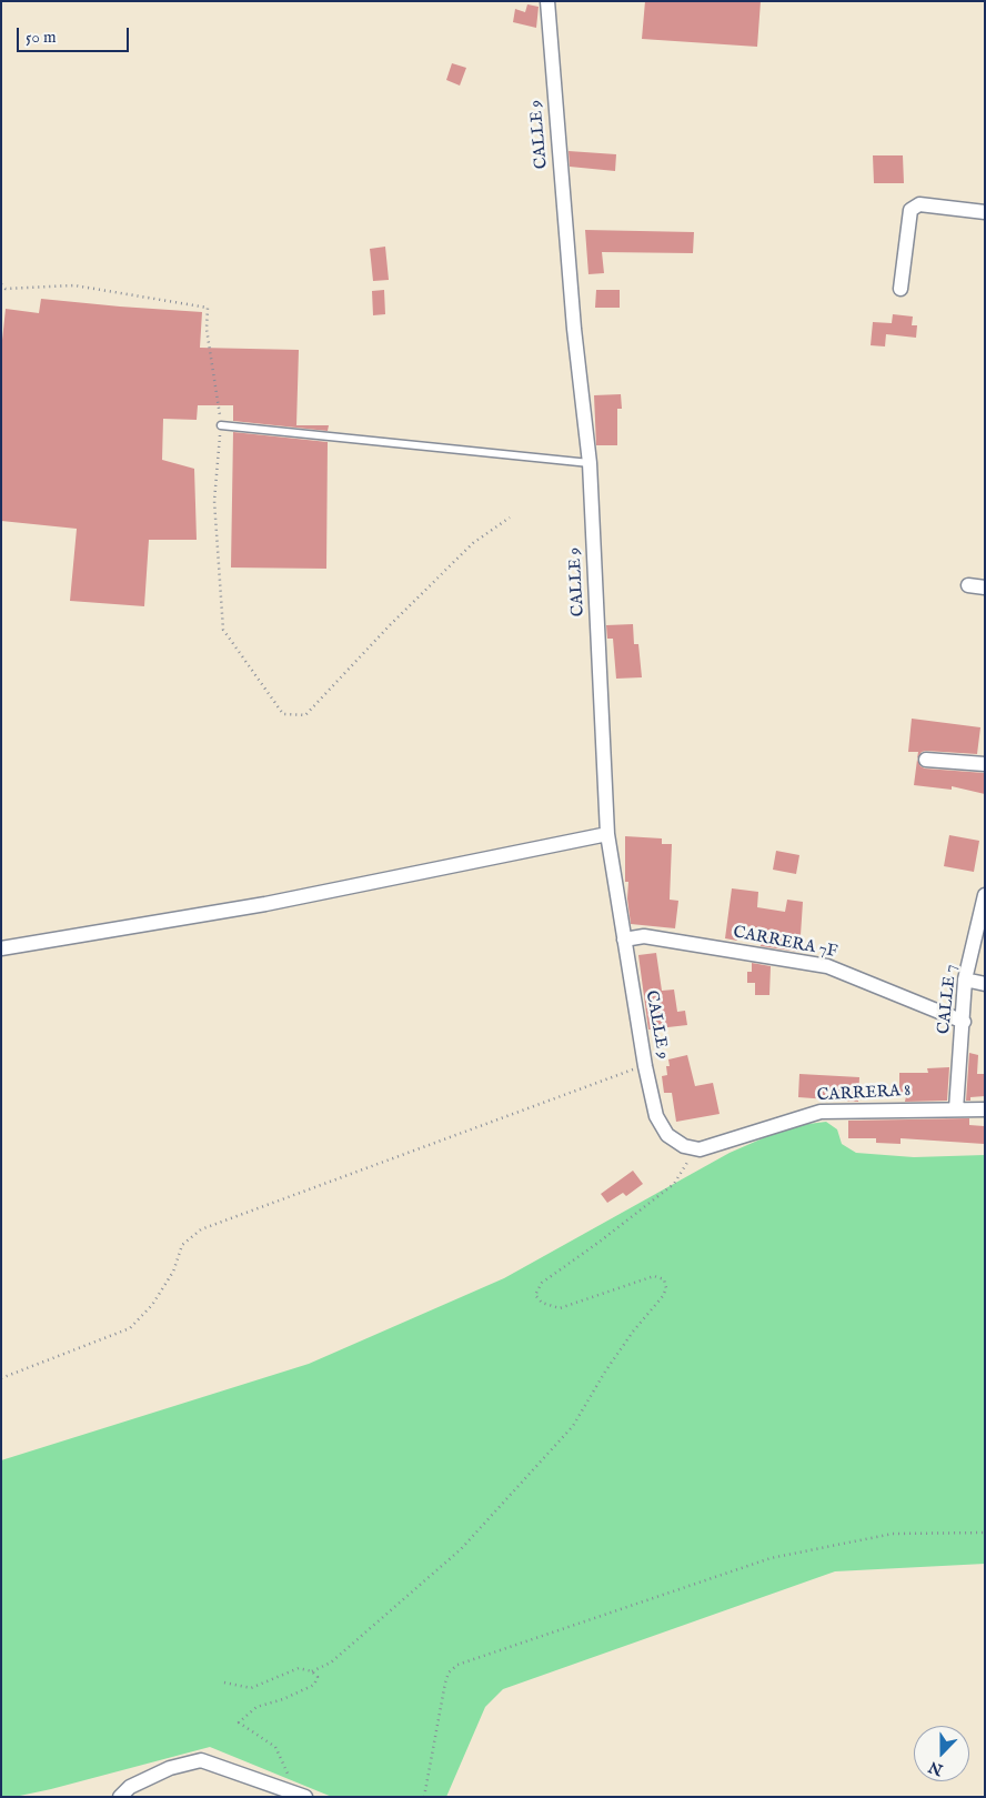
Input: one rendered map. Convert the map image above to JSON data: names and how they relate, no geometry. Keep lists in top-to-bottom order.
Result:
{
  "streets": {
    "street": [
      "CALLE 9",
      "CARRERA 7F",
      "CALLE 7",
      "CARRERA 8"
    ]
  },
  "crossings": [
    ["CALLE 9", "CARRERA 7F"],
    ["CALLE 9", "CARRERA 8"],
    ["CARRERA 7F", "CALLE 7"],
    ["CALLE 7", "CARRERA 8"]
  ],
  "scale_bar": "50 m",
  "north": "bottom"
}
